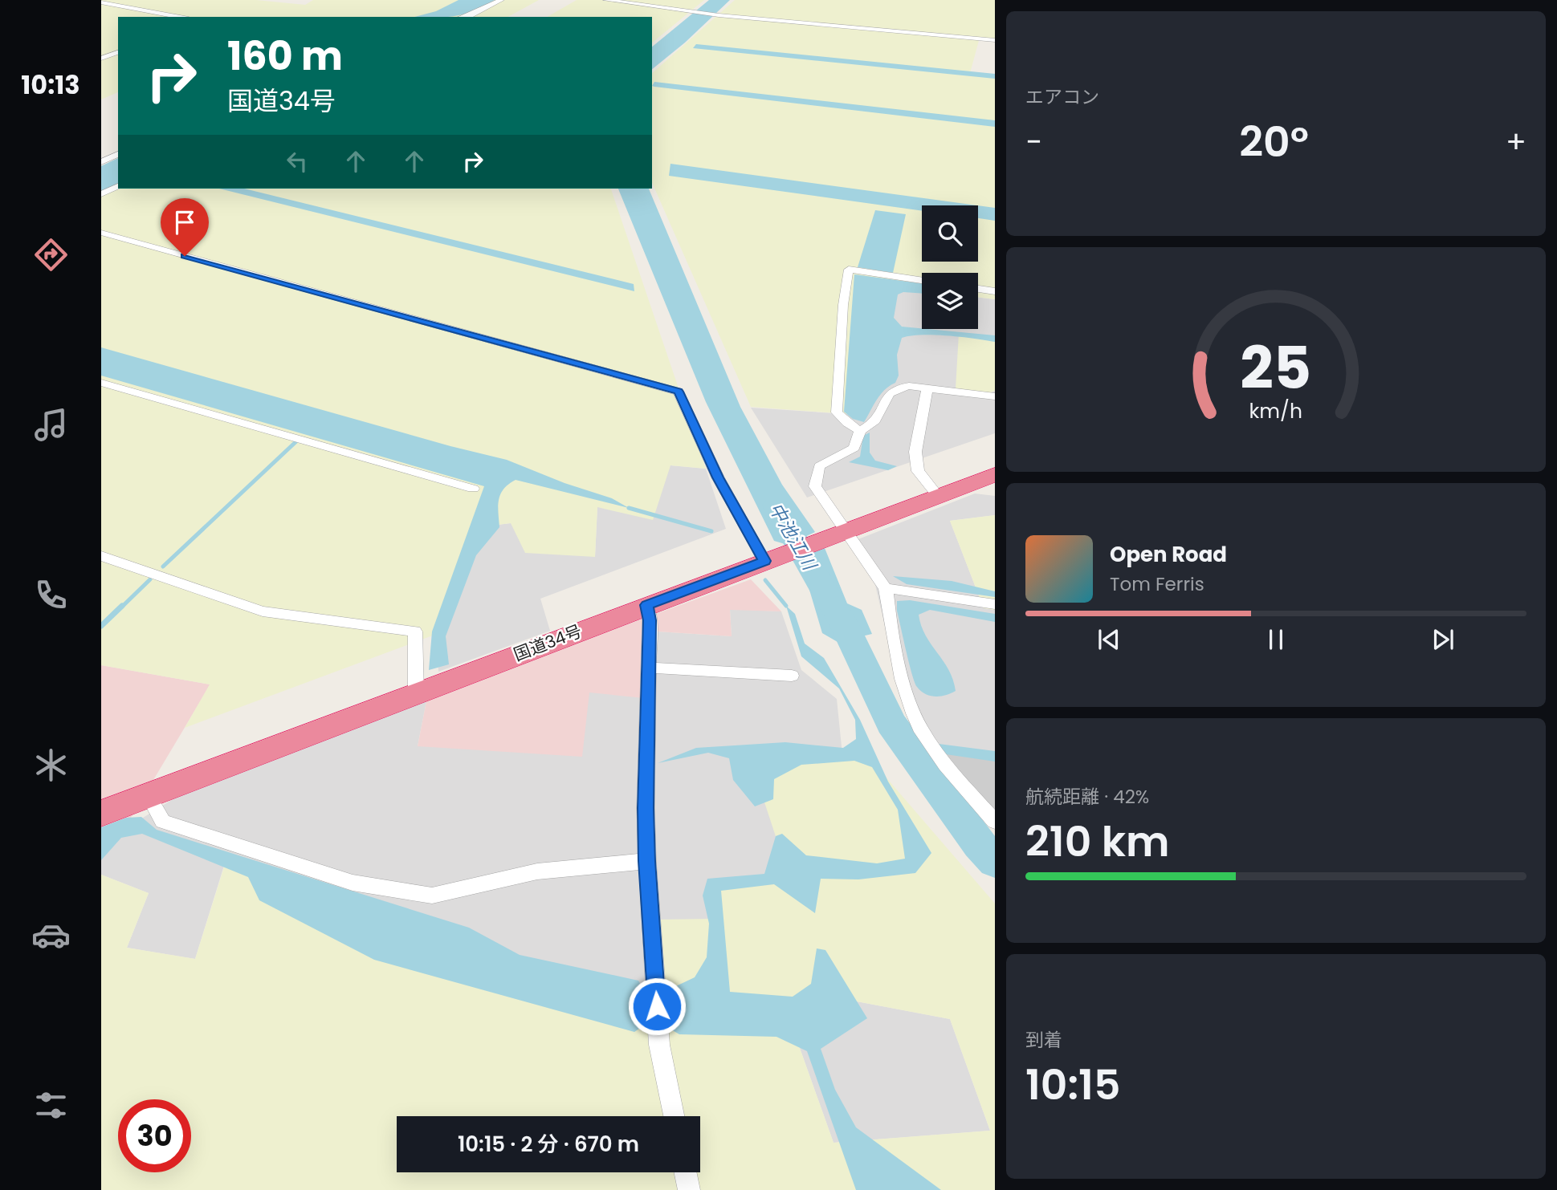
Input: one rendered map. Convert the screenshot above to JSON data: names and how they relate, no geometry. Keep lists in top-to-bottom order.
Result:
{
  "streets": {
    "highway": ["国道34号"]
  },
  "water": ["中池江川"],
  "page": {
    "tabs": "10:13",
    "tile": [
      "エアコン",
      ["航続距離 · 42%", "210 km"],
      ["到着", "10:15"]
    ],
    "turn": ["160 m", "国道34号"],
    "heat": ["−", "20°", "+"],
    "song": ["Open Road", "Tom Ferris"],
    "limit": "30",
    "trip": "10:15 · 2 分 · 670 m",
    "gauge": ["25", "km/h"]
  }
}
